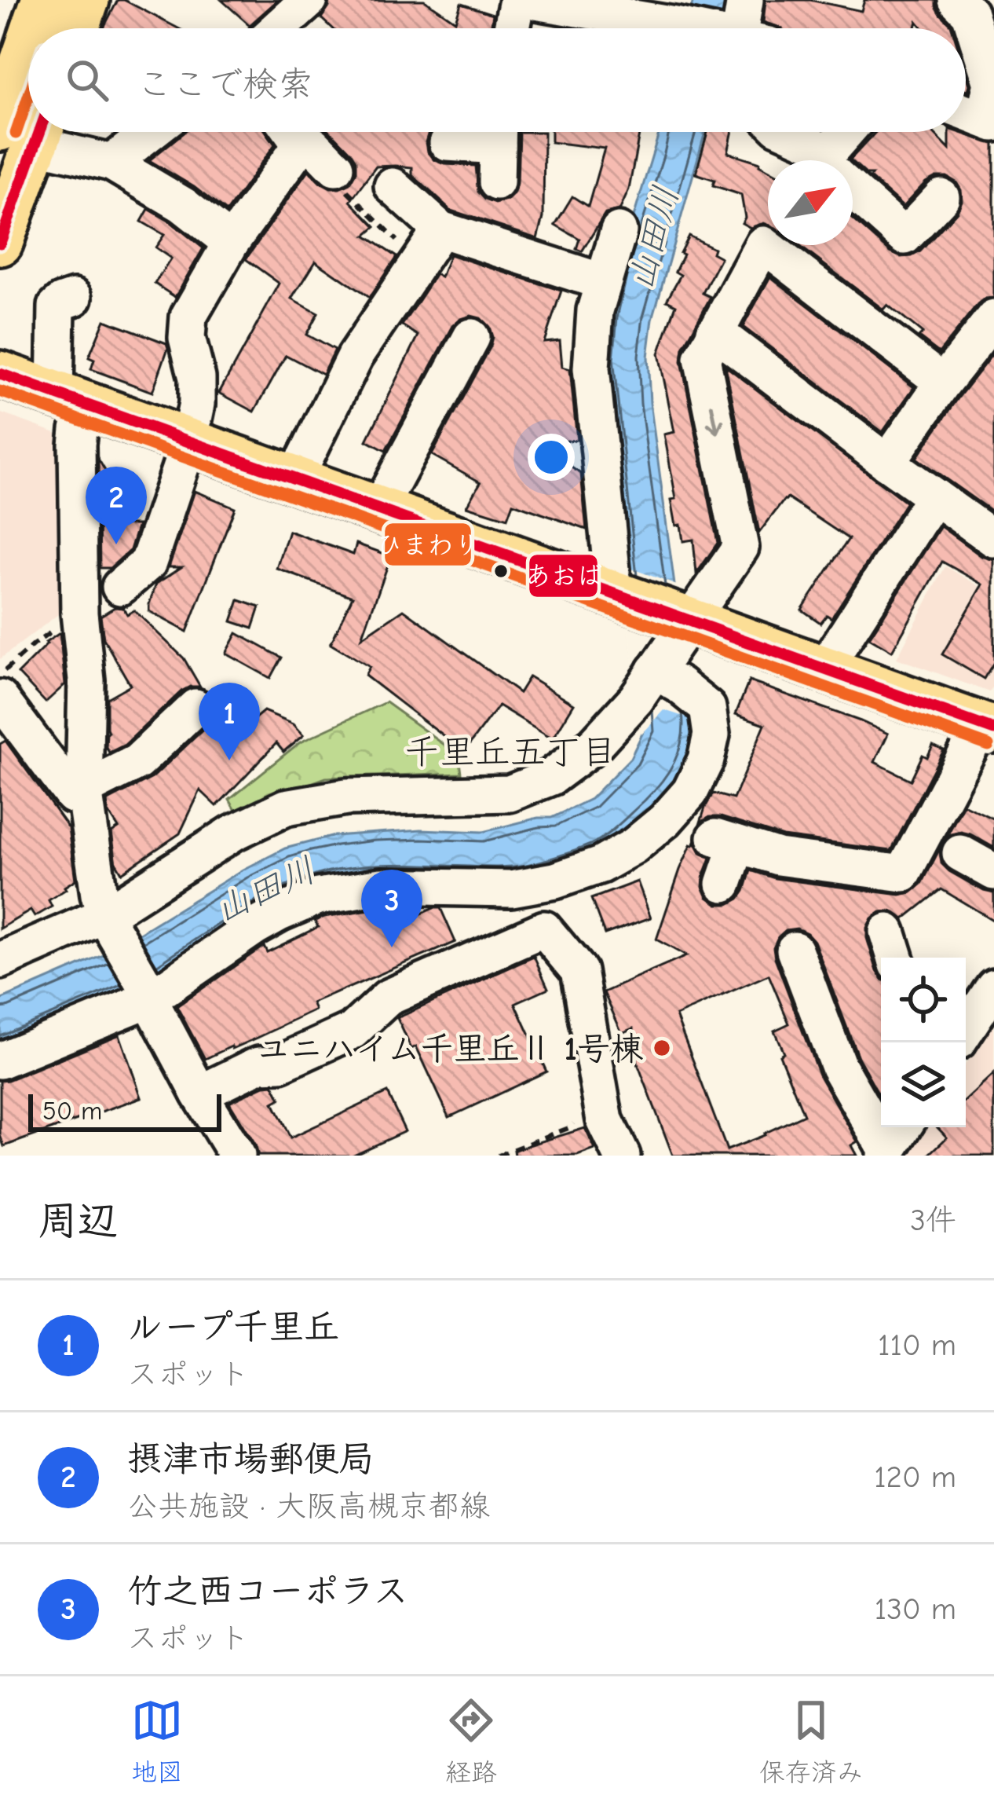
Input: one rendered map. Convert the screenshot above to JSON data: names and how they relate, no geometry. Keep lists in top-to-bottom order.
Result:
{
  "districts": ["千里丘五丁目"],
  "water": ["山田川"],
  "places": ["ユニハイム千里丘Ⅱ 1号棟"],
  "lines": ["transit line ひまわり", "transit line あおば"],
  "scale_bar": "50 m",
  "north": "top right",
  "page": {
    "search": "ここで検索",
    "pins": ["2", "1", "3"],
    "scale": "50 m",
    "heading": ["周辺", "3件"],
    "list": [
      {
        "mark": "1",
        "name": "ループ千里丘",
        "note": "スポット",
        "value": "110 m"
      },
      {
        "mark": "2",
        "name": "摂津市場郵便局",
        "note": "公共施設 · 大阪高槻京都線",
        "value": "120 m"
      },
      {
        "mark": "3",
        "name": "竹之西コーポラス",
        "note": "スポット",
        "value": "130 m"
      }
    ],
    "nav": ["地図", "経路", "保存済み"]
  }
}
